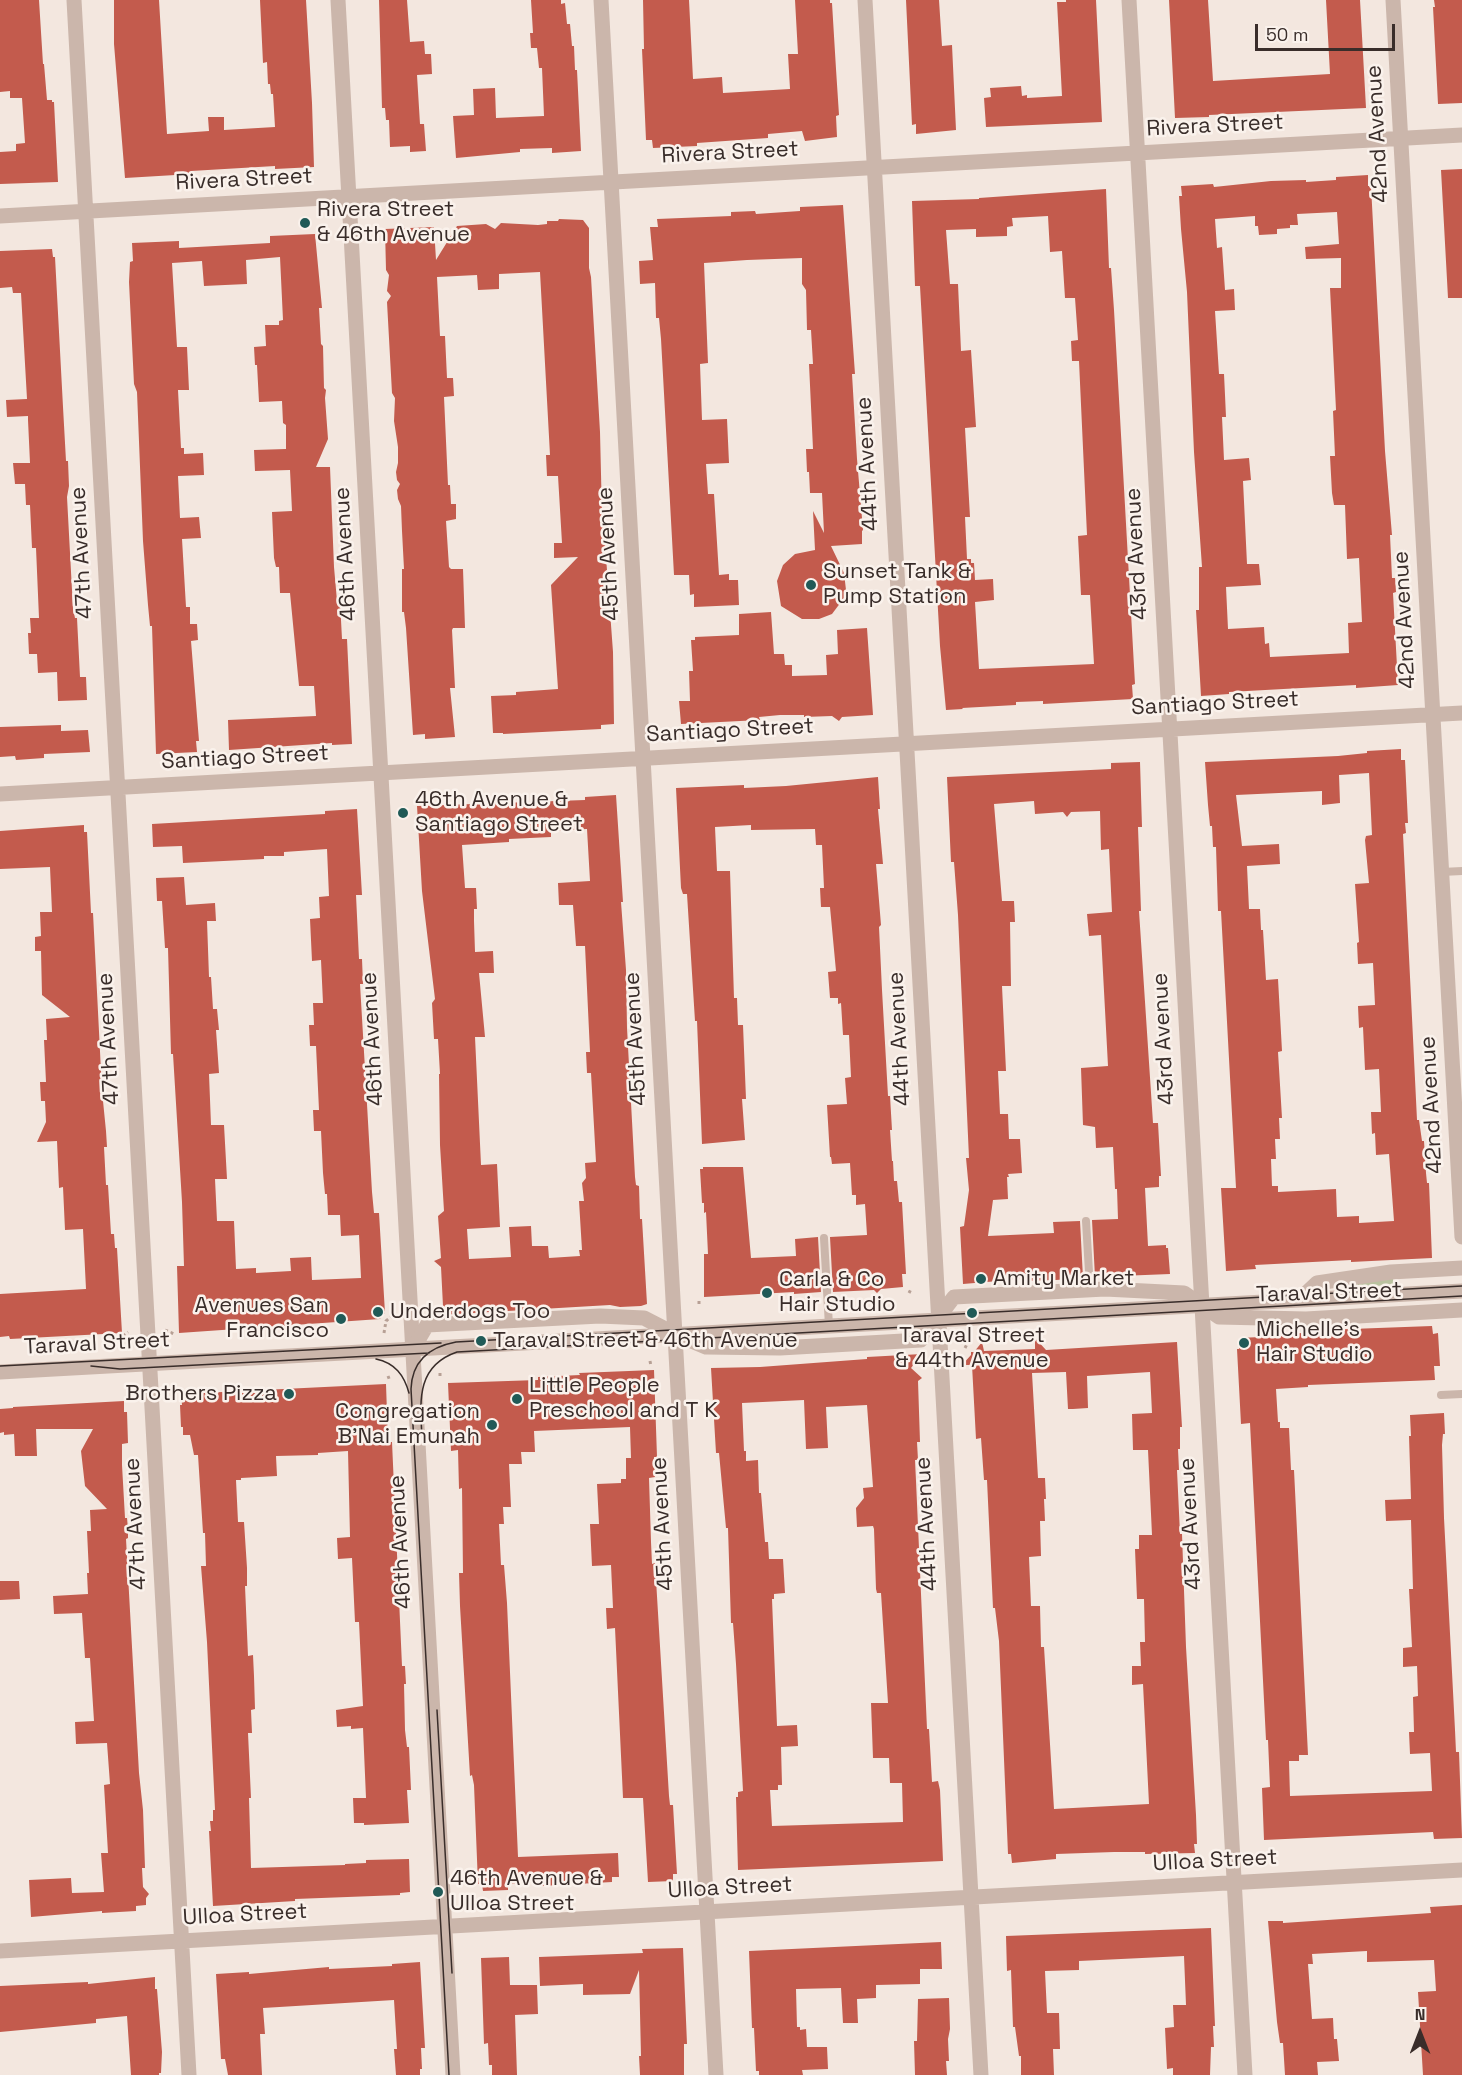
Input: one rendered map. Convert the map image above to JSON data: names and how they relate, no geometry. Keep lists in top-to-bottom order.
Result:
{
  "streets": {
    "street": [
      "Rivera Street",
      "42nd Avenue",
      "44th Avenue",
      "47th Avenue",
      "46th Avenue",
      "45th Avenue",
      "43rd Avenue",
      "Santiago Street",
      "Taraval Street",
      "Ulloa Street"
    ]
  },
  "crossings": [
    ["Rivera Street", "42nd Avenue"],
    ["Rivera Street", "44th Avenue"],
    ["Rivera Street", "47th Avenue"],
    ["Rivera Street", "46th Avenue"],
    ["Rivera Street", "45th Avenue"],
    ["Rivera Street", "43rd Avenue"],
    ["42nd Avenue", "Santiago Street"],
    ["44th Avenue", "Santiago Street"],
    ["44th Avenue", "Taraval Street"],
    ["44th Avenue", "Ulloa Street"],
    ["47th Avenue", "Santiago Street"],
    ["47th Avenue", "Taraval Street"],
    ["47th Avenue", "Ulloa Street"],
    ["46th Avenue", "Santiago Street"],
    ["46th Avenue", "Taraval Street"],
    ["46th Avenue", "Ulloa Street"],
    ["45th Avenue", "Santiago Street"],
    ["45th Avenue", "Taraval Street"],
    ["45th Avenue", "Ulloa Street"],
    ["43rd Avenue", "Santiago Street"],
    ["43rd Avenue", "Taraval Street"],
    ["43rd Avenue", "Ulloa Street"]
  ],
  "places": [
    "Rivera Street & 46th Avenue",
    "Sunset Tank & Pump Station",
    "46th Avenue & Santiago Street",
    "Amity Market",
    "Carla & Co Hair Studio",
    "Underdogs Too",
    "Taraval Street & 44th Avenue",
    "Avenues San Francisco",
    "Taraval Street & 46th Avenue",
    "Michelle's Hair Studio",
    "Brothers Pizza",
    "Little People Preschool and T K",
    "Congregation B'Nai Emunah",
    "46th Avenue & Ulloa Street"
  ],
  "scale_bar": "50 m",
  "north": "top"
}
